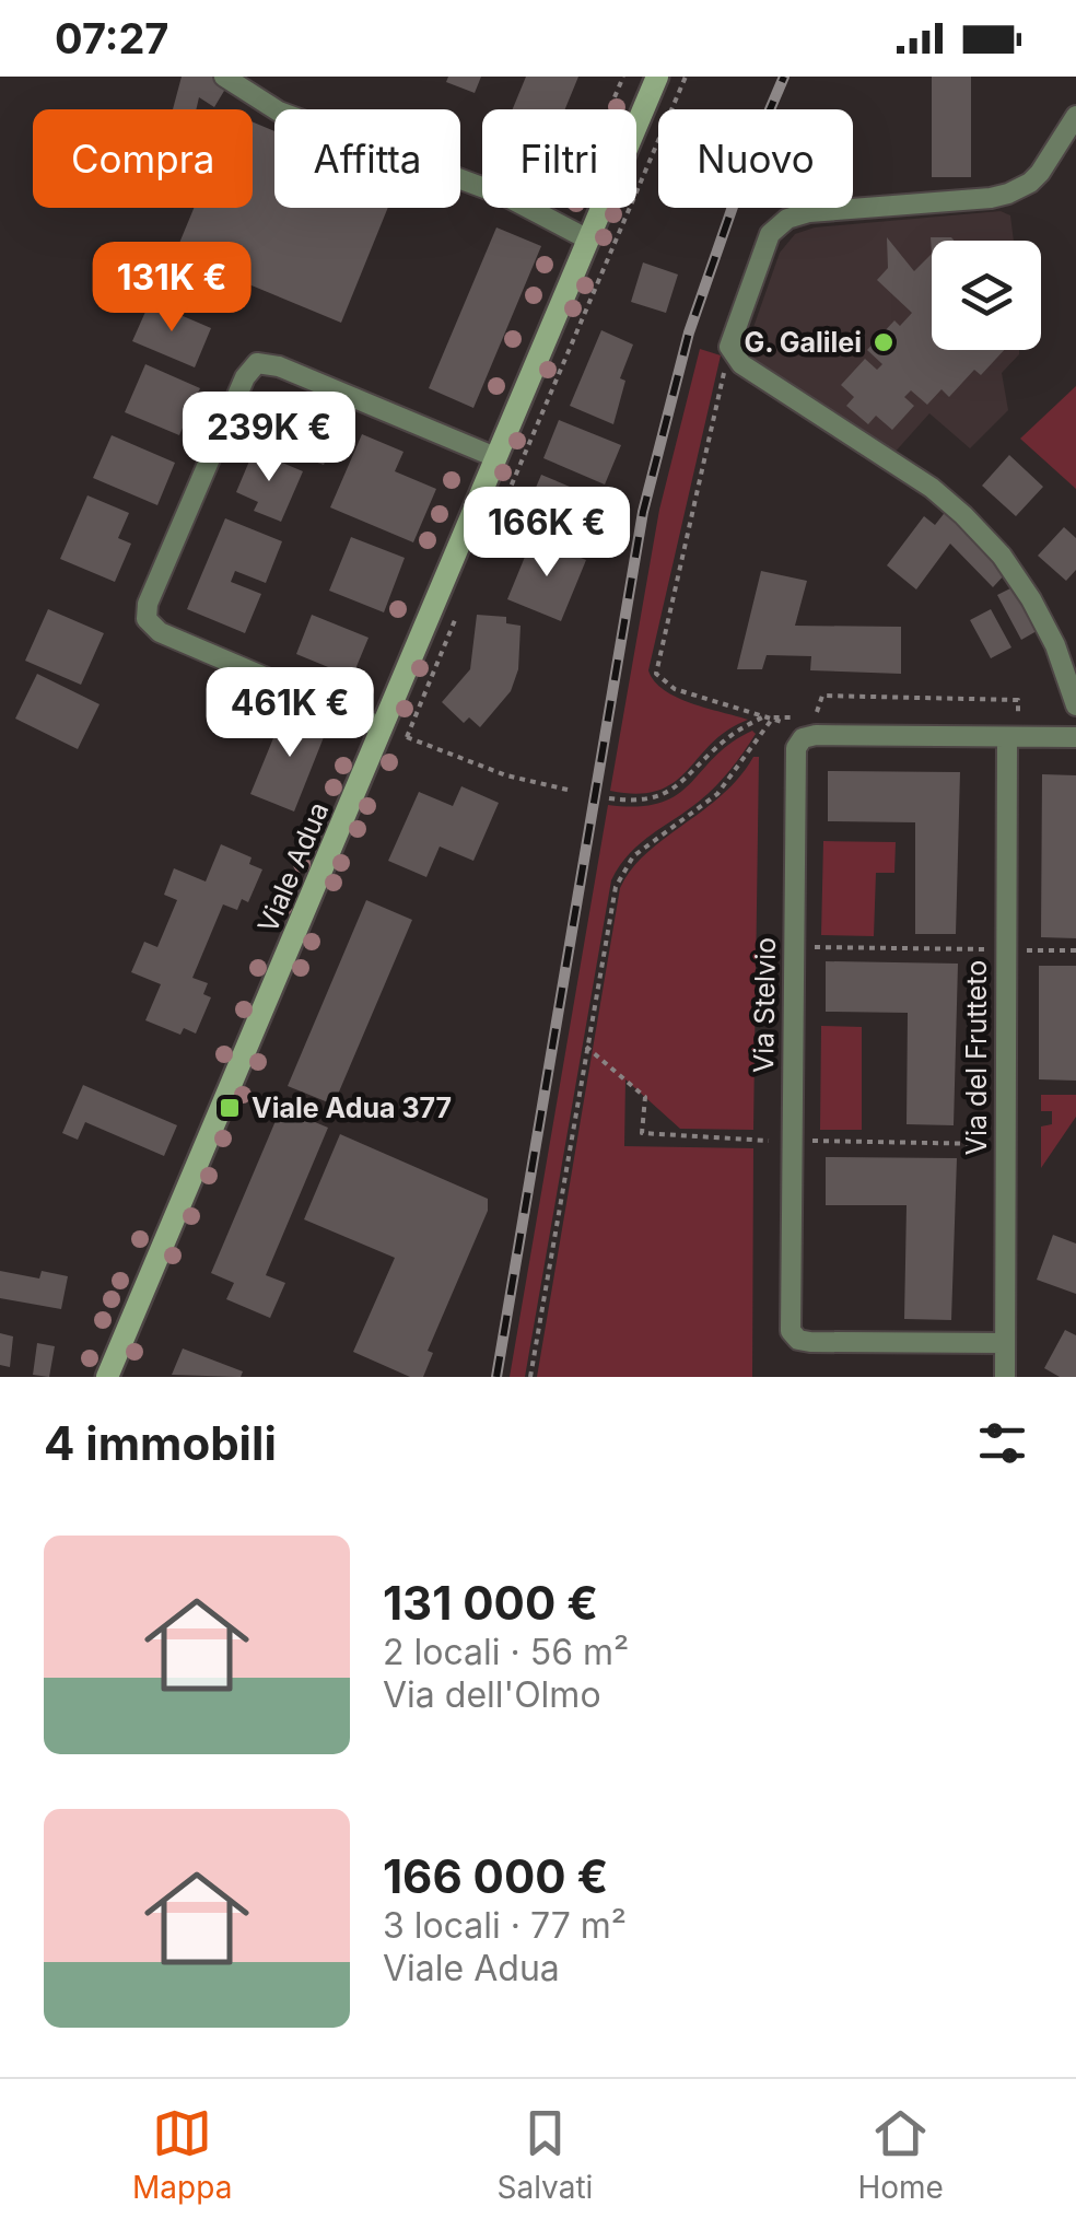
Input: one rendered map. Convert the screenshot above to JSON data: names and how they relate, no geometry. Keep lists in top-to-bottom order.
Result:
{
  "streets": {
    "main road": ["Viale Adua"],
    "street": ["Via Stelvio", "Via del Frutteto"]
  },
  "crossings": [
    ["Via Stelvio", "Via del Frutteto"]
  ],
  "places": {
    "other": ["G. Galilei"],
    "transit": ["Viale Adua 377"]
  },
  "page": {
    "status": "07:27",
    "chip": [
      "Compra",
      "Affitta",
      "Filtri",
      "Nuovo"
    ],
    "price": [
      "131K €",
      "239K €",
      "166K €",
      "461K €"
    ],
    "heading": "4 immobili",
    "list": [
      {
        "name": "131 000 €",
        "note": "2 locali · 56 m² · Via dell'Olmo"
      },
      {
        "name": "166 000 €",
        "note": "3 locali · 77 m² · Viale Adua"
      }
    ],
    "tabs": ["Mappa", "Salvati", "Home"]
  }
}
